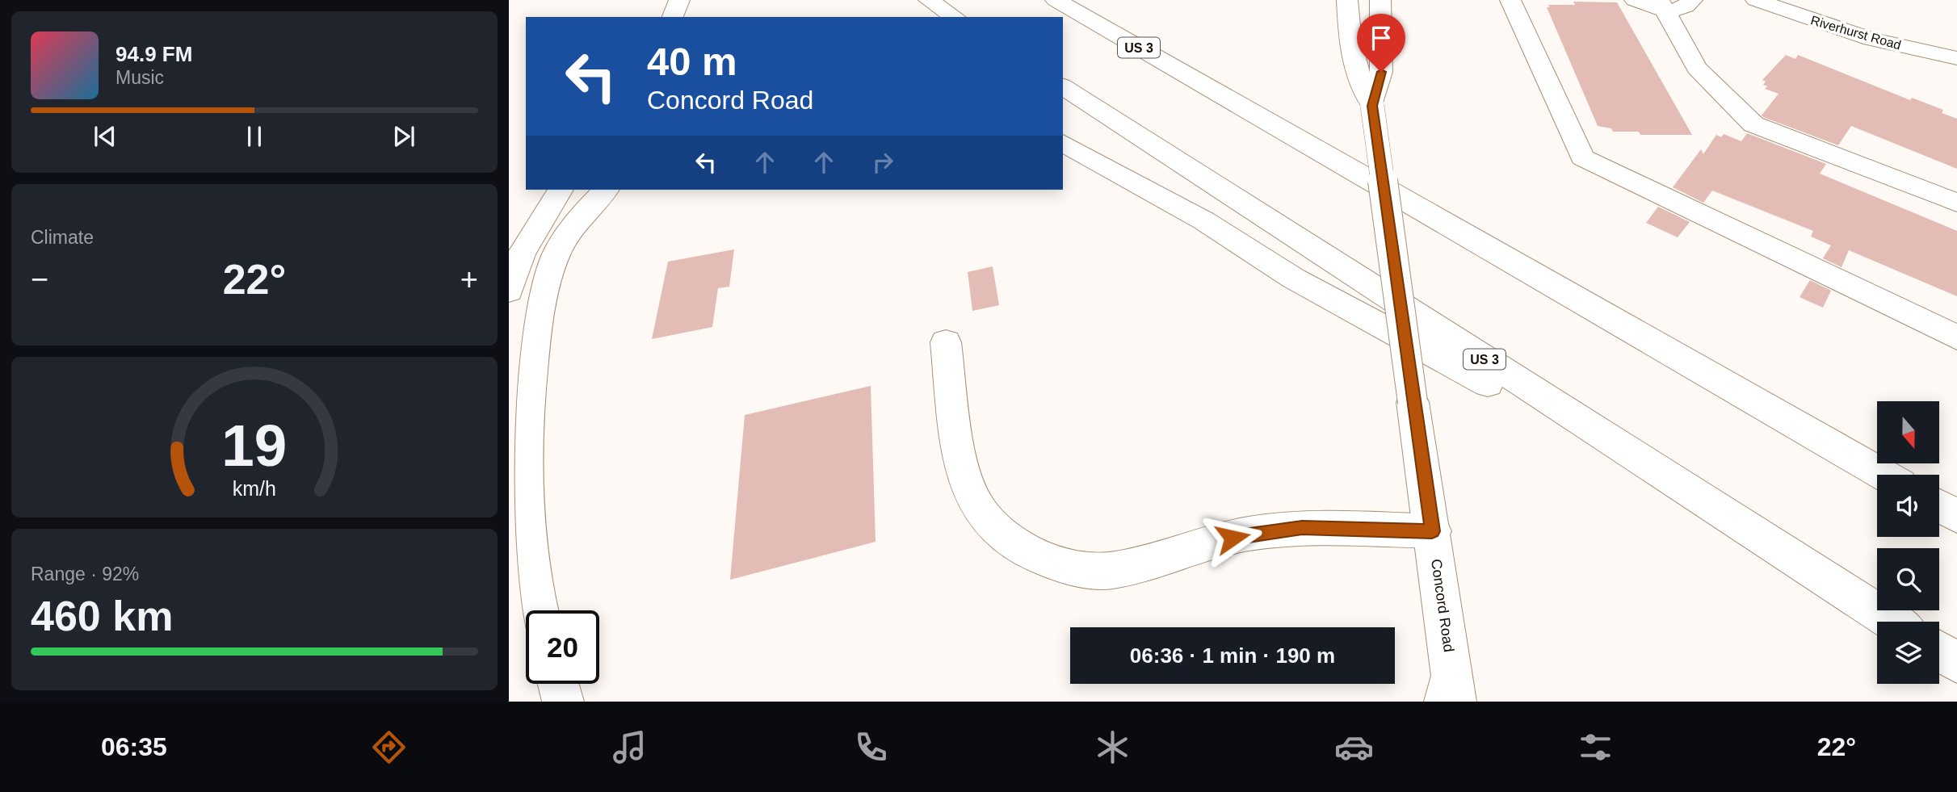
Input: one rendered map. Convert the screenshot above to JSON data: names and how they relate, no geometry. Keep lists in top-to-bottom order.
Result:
{
  "streets": {
    "main road": ["Riverhurst Road", "US 3", "Concord Road"]
  },
  "north": "bottom",
  "page": {
    "turn": ["40 m", "Concord Road"],
    "song": ["94.9 FM", "Music"],
    "tile": [
      "Climate",
      ["Range · 92%", "460 km"]
    ],
    "heat": ["−", "22°", "+"],
    "limit": "20",
    "trip": "06:36 · 1 min · 190 m",
    "tabs": ["06:35", "22°"],
    "gauge": ["19", "km/h"]
  }
}
